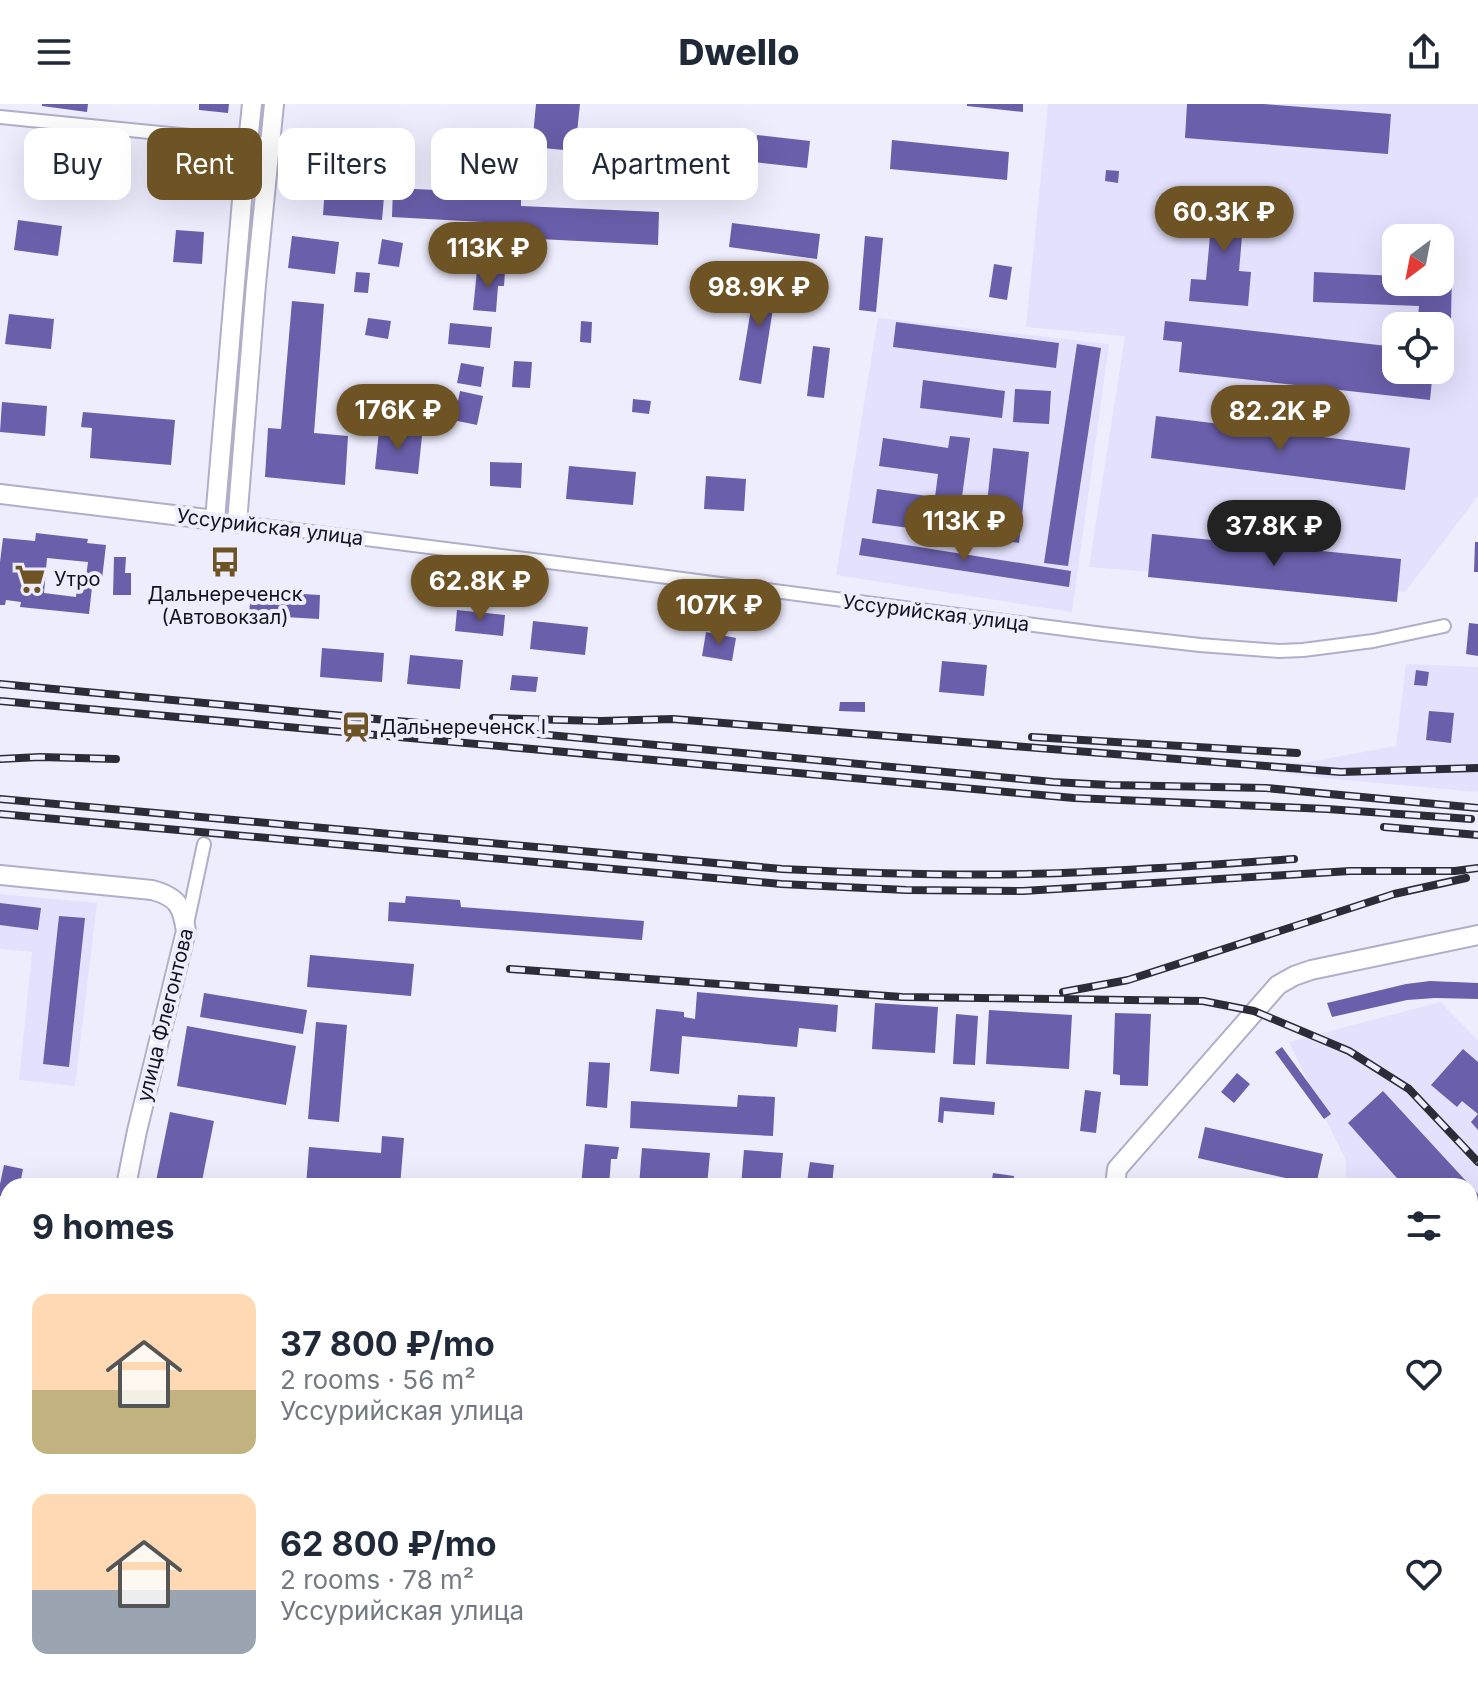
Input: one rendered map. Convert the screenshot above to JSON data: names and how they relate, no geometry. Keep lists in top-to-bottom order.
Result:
{
  "streets": {
    "street": ["Уссурийская улица", "улица Флегонтова"]
  },
  "places": {
    "bus stop": ["Дальнереченск (Автовокзал)"],
    "supermarket": ["Утро"],
    "station": ["Дальнереченск I"]
  },
  "north": "bottom left",
  "page": {
    "header": "Dwello",
    "chip": [
      "Buy",
      "Rent",
      "Filters",
      "New",
      "Apartment"
    ],
    "price": [
      "60.3K ₽",
      "113K ₽",
      "98.9K ₽",
      "176K ₽",
      "82.2K ₽",
      "113K ₽",
      "37.8K ₽",
      "62.8K ₽",
      "107K ₽"
    ],
    "heading": "9 homes",
    "list": [
      {
        "name": "37 800 ₽/mo",
        "note": "2 rooms · 56 m² · Уссурийская улица"
      },
      {
        "name": "62 800 ₽/mo",
        "note": "2 rooms · 78 m² · Уссурийская улица"
      }
    ]
  }
}
